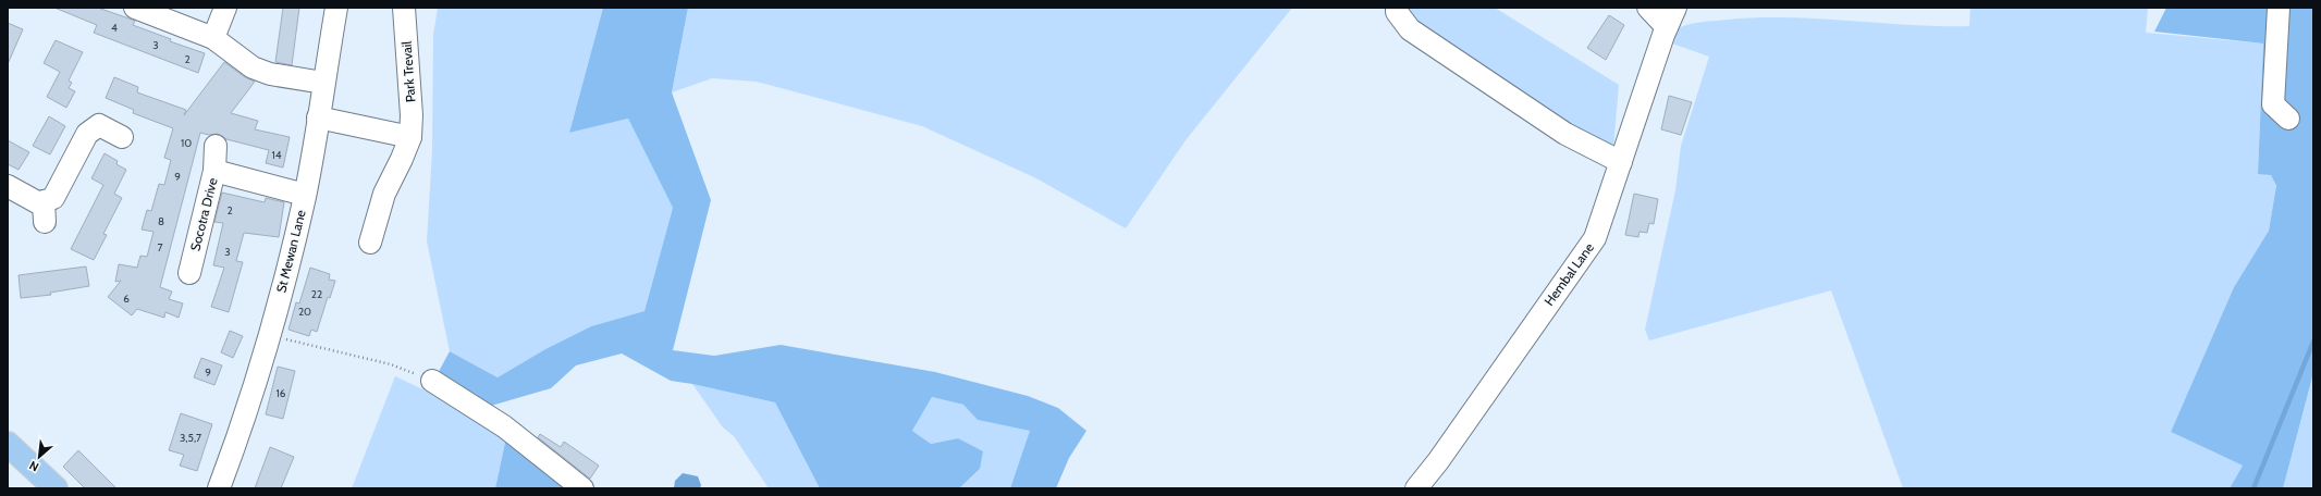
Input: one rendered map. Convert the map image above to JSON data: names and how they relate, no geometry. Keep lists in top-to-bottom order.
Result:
{
  "streets": {
    "street": [
      "Park Trevail",
      "Socotra Drive",
      "St Mewan Lane",
      "Hembal Lane"
    ]
  },
  "crossings": [
    ["Socotra Drive", "St Mewan Lane"]
  ],
  "house_numbers": [
    "4",
    "3",
    "2",
    "10",
    "14",
    "9",
    "2",
    "8",
    "7",
    "3",
    "22",
    "6",
    "20",
    "9",
    "16",
    "3,5,7"
  ],
  "north": "bottom left"
}
